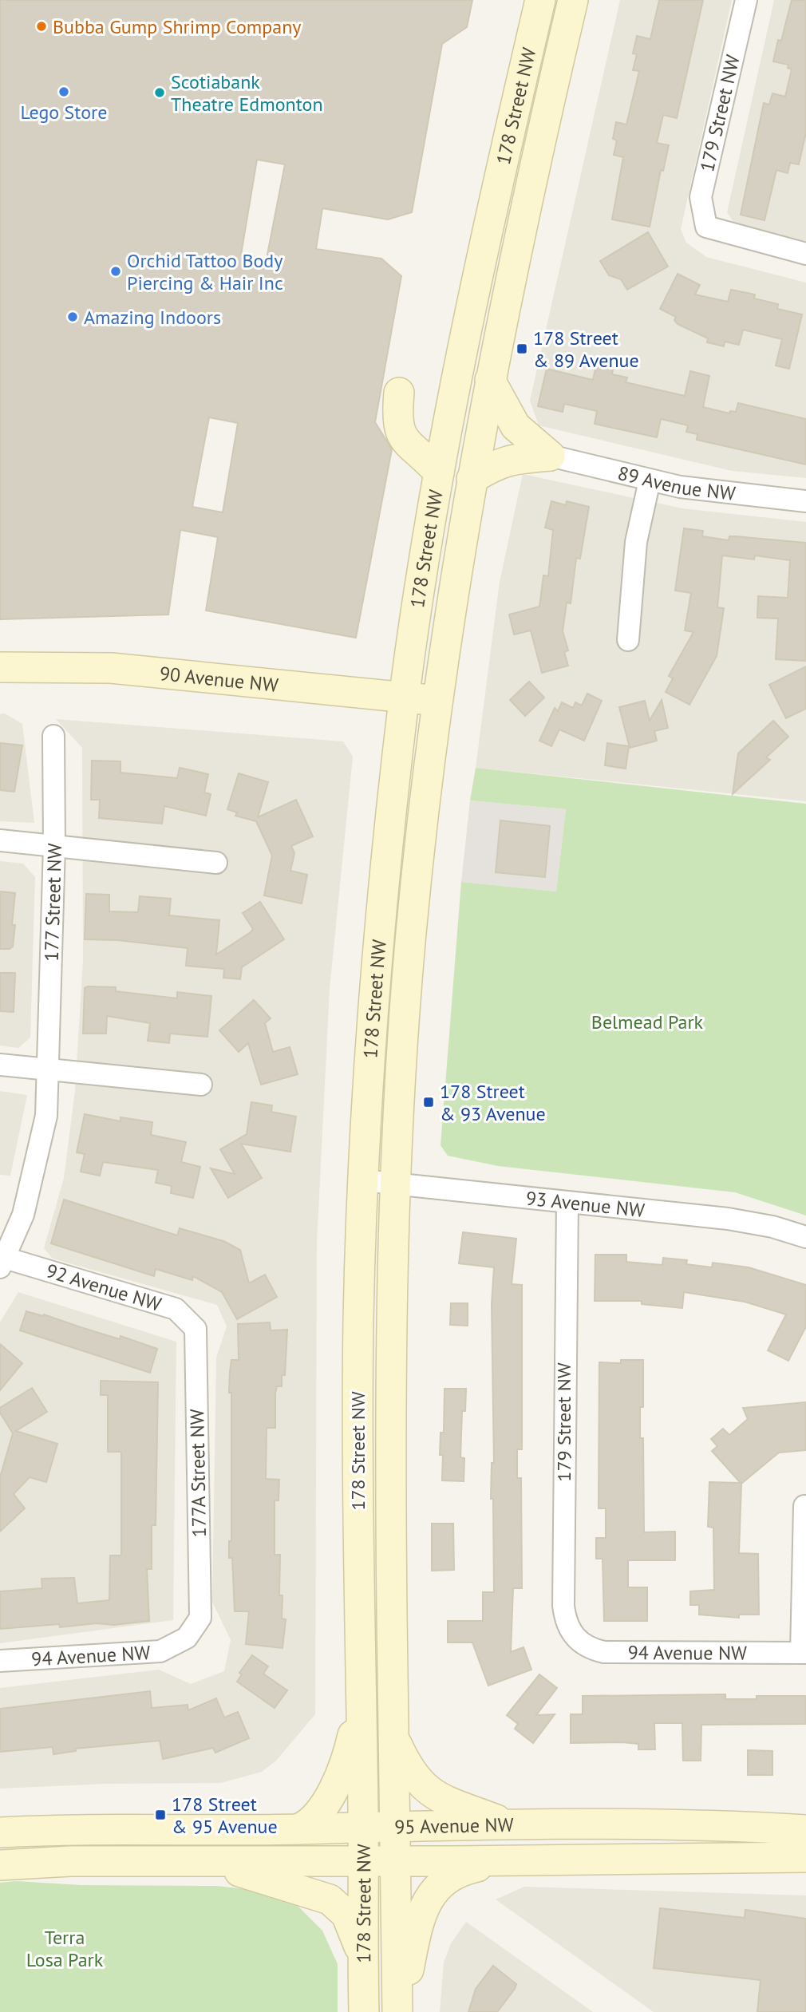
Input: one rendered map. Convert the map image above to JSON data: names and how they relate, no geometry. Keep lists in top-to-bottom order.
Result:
{
  "streets": {
    "main road": ["178 Street NW", "90 Avenue NW", "95 Avenue NW"],
    "street": [
      "179 Street NW",
      "89 Avenue NW",
      "177 Street NW",
      "93 Avenue NW",
      "92 Avenue NW",
      "177A Street NW",
      "94 Avenue NW"
    ]
  },
  "crossings": [
    ["178 Street NW", "90 Avenue NW"],
    ["178 Street NW", "93 Avenue NW"],
    ["178 Street NW", "95 Avenue NW"],
    ["179 Street NW", "93 Avenue NW"],
    ["179 Street NW", "94 Avenue NW"],
    ["177 Street NW", "92 Avenue NW"],
    ["92 Avenue NW", "177A Street NW"],
    ["177A Street NW", "94 Avenue NW"]
  ],
  "parks": ["Belmead Park", "Terra Losa Park"],
  "places": {
    "other": [
      "Bubba Gump Shrimp Company",
      "Lego Store",
      "Scotiabank Theatre Edmonton",
      "Orchid Tattoo Body Piercing & Hair Inc",
      "Amazing Indoors"
    ],
    "transit": ["178 Street & 89 Avenue", "178 Street & 93 Avenue", "178 Street & 95 Avenue"]
  }
}
